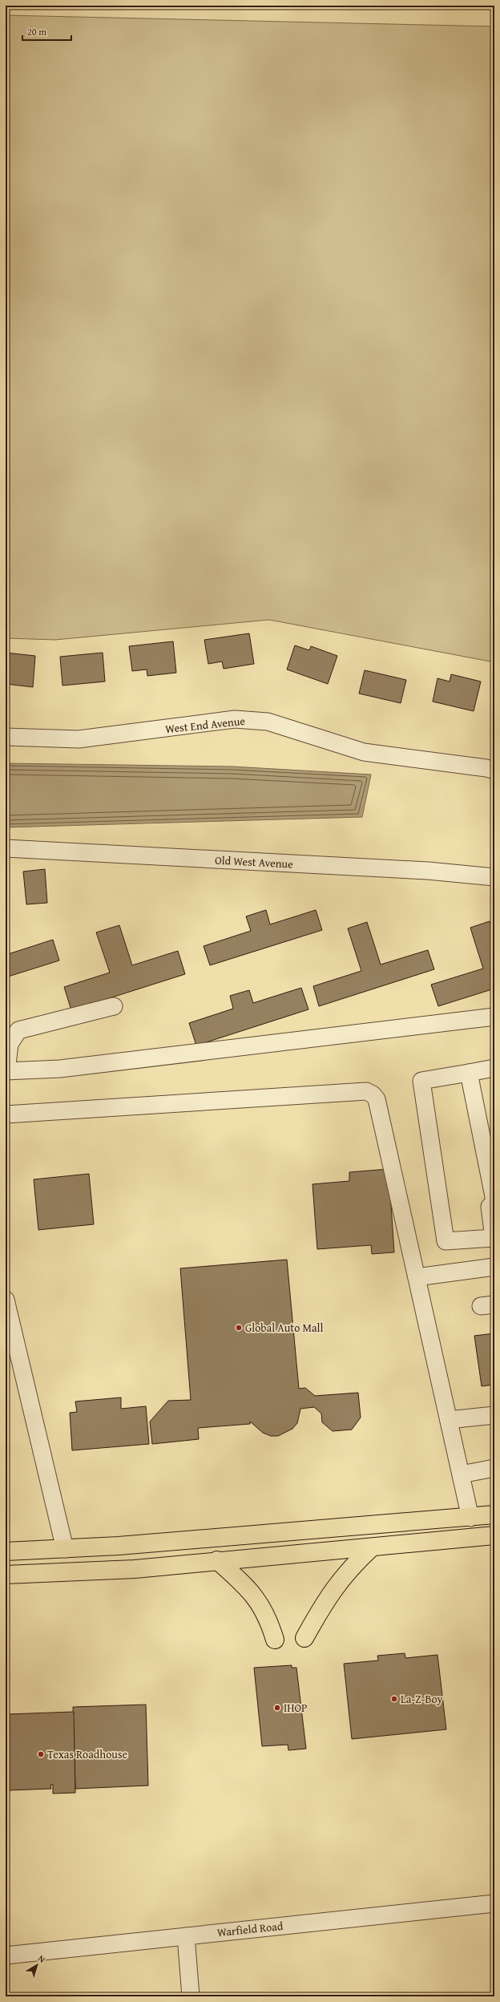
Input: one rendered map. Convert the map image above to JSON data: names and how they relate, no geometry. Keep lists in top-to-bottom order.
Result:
{
  "streets": {
    "street": ["West End Avenue", "Old West Avenue", "Warfield Road"]
  },
  "places": [
    "Global Auto Mall",
    "La-Z-Boy",
    "IHOP",
    "Texas Roadhouse"
  ],
  "scale_bar": "20 m",
  "north": "top right"
}
